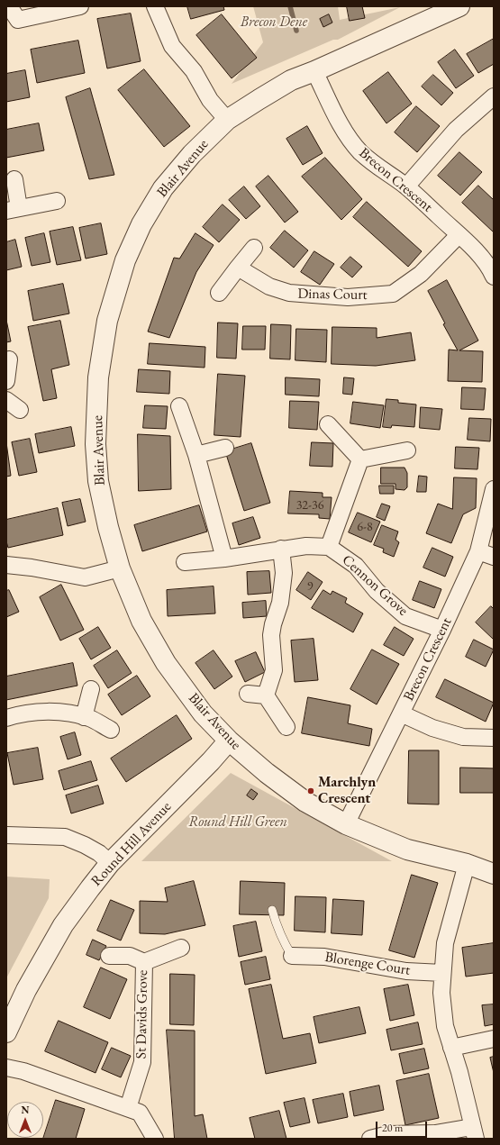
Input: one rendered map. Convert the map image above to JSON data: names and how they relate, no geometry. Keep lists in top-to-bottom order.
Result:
{
  "streets": {
    "street": [
      "Blair Avenue",
      "Brecon Crescent",
      "Dinas Court",
      "Cennon Grove",
      "Round Hill Avenue",
      "Blorenge Court",
      "St Davids Grove"
    ]
  },
  "crossings": [
    ["Blair Avenue", "Brecon Crescent"],
    ["Blair Avenue", "Round Hill Avenue"],
    ["Brecon Crescent", "Dinas Court"],
    ["Brecon Crescent", "Cennon Grove"]
  ],
  "parks": ["Brecon Dene", "Round Hill Green"],
  "places": ["Marchlyn Crescent"],
  "house_numbers": ["32-36", "6-8", "9"],
  "scale_bar": "20 m",
  "north": "top"
}
